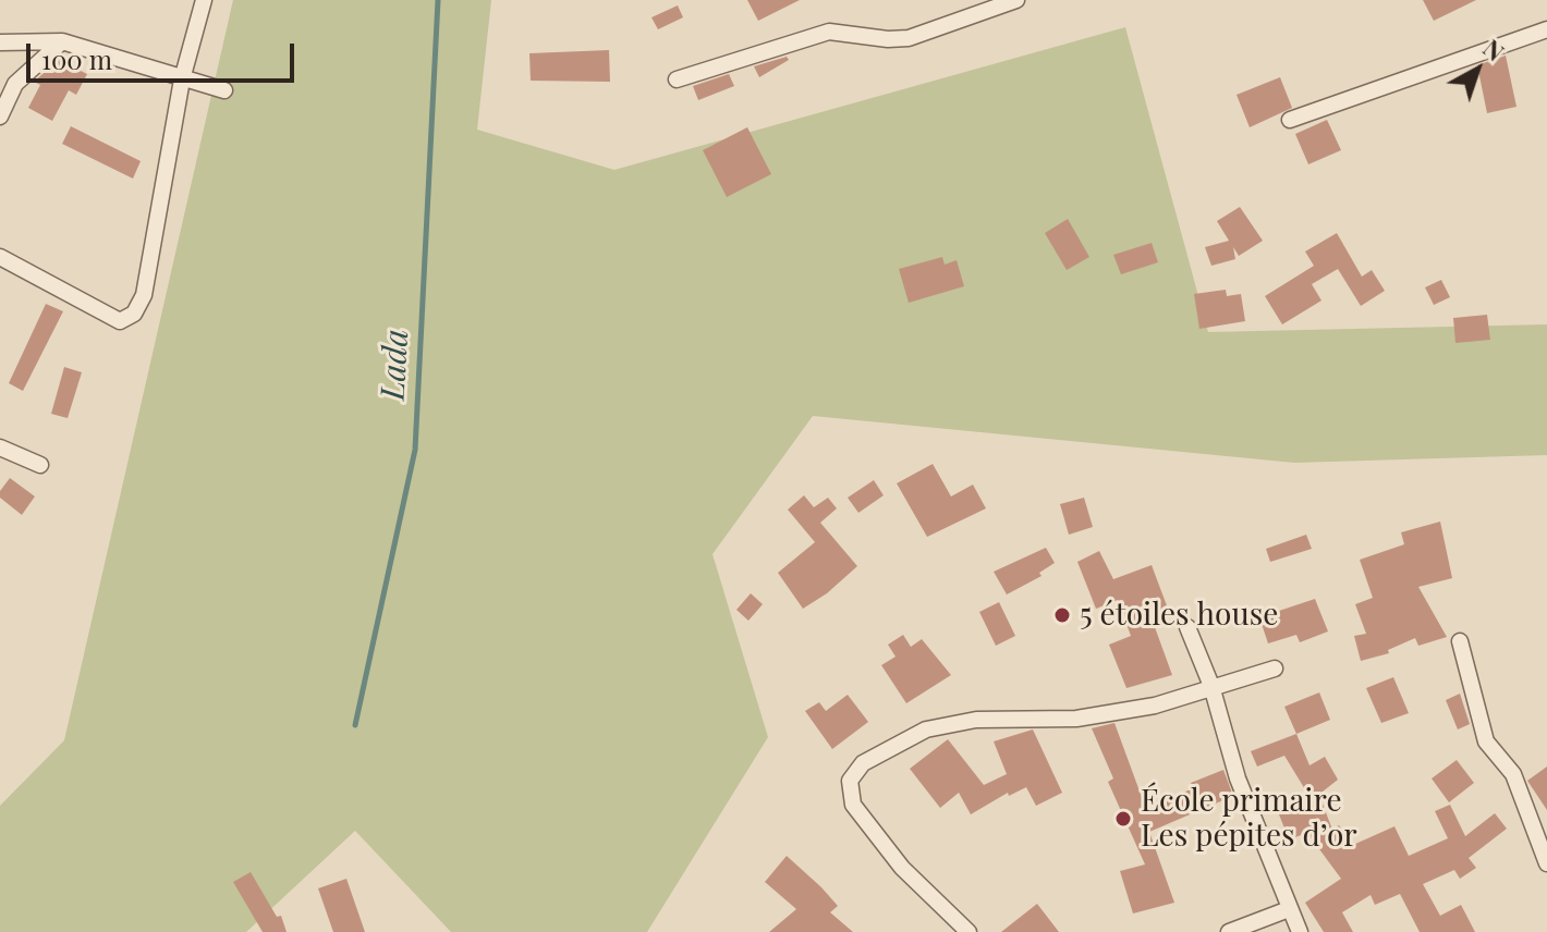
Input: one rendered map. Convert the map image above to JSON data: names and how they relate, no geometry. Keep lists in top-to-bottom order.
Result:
{
  "water": ["Lada"],
  "places": ["5 étoiles house", "École primaire Les pépites d’or"],
  "scale_bar": "100 m",
  "north": "top right"
}
